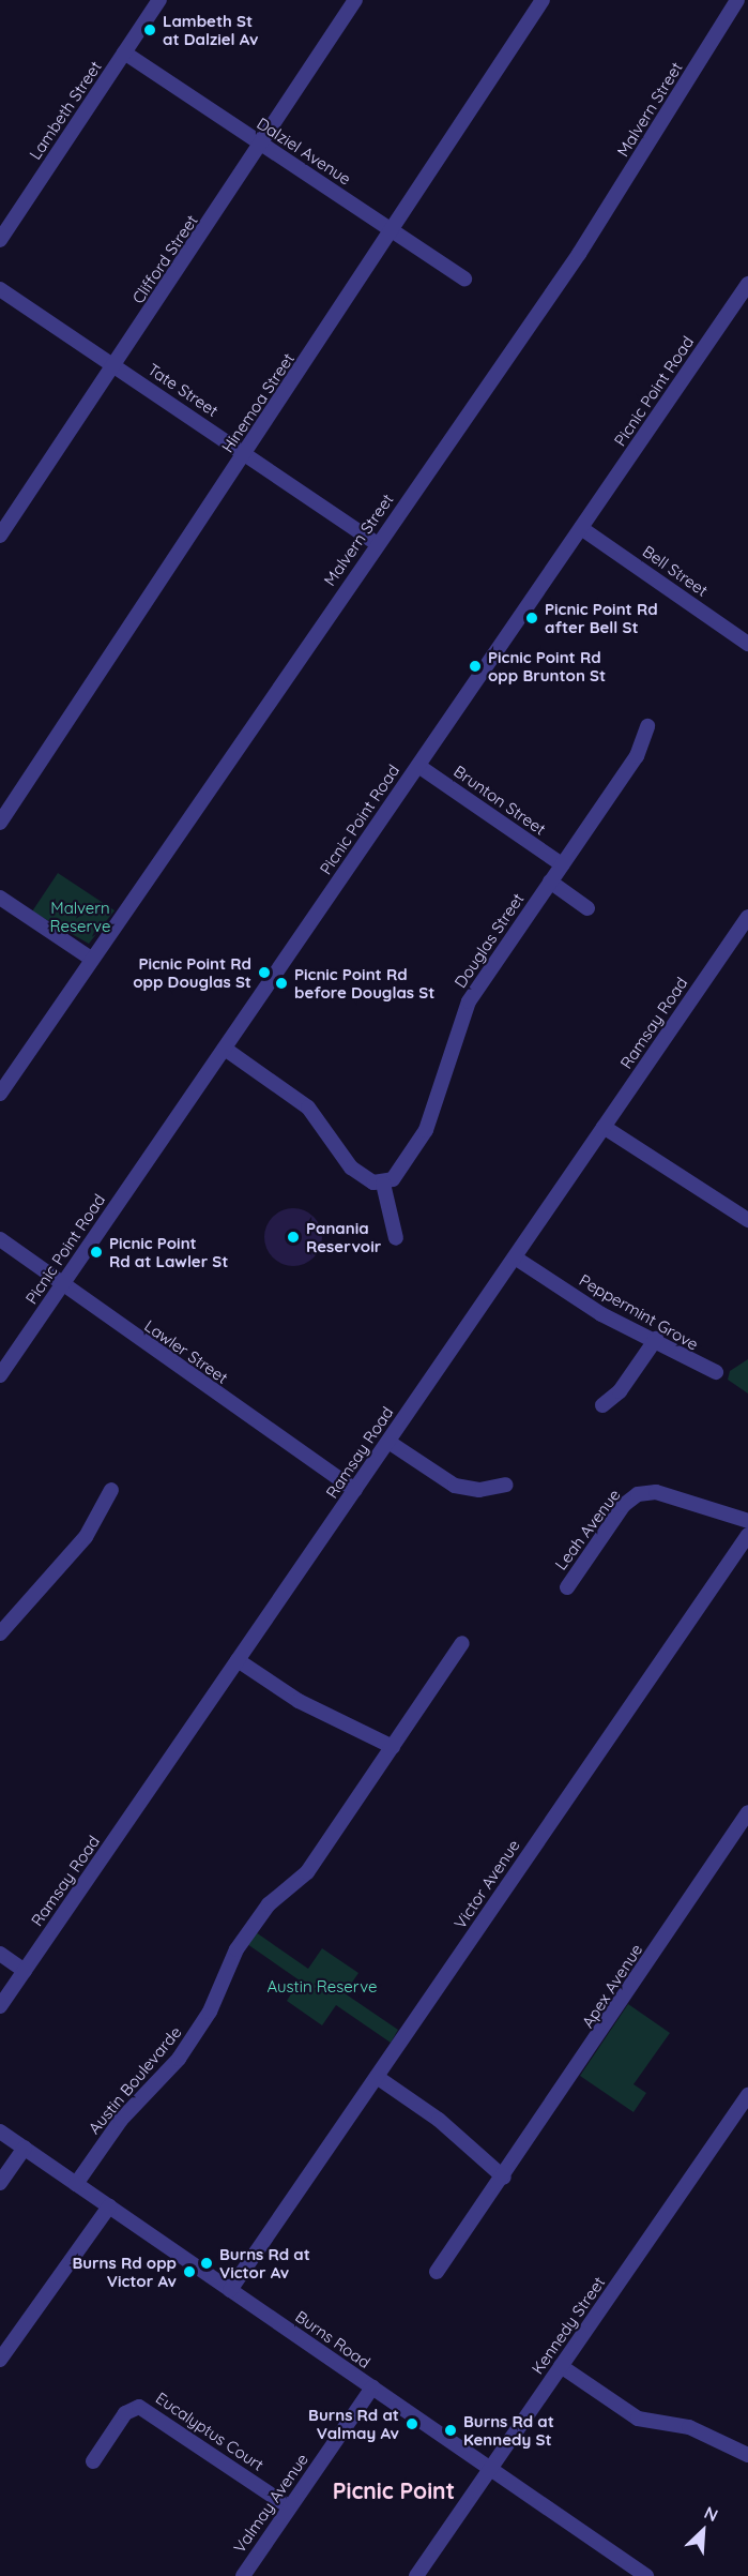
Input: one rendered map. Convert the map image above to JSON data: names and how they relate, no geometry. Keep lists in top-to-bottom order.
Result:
{
  "streets": {
    "street": [
      "Malvern Street",
      "Lambeth Street",
      "Dalziel Avenue",
      "Clifford Street",
      "Tate Street",
      "Picnic Point Road",
      "Hinemoa Street",
      "Bell Street",
      "Brunton Street",
      "Douglas Street",
      "Ramsay Road",
      "Peppermint Grove",
      "Lawler Street",
      "Leah Avenue",
      "Victor Avenue",
      "Apex Avenue",
      "Austin Boulevarde",
      "Kennedy Street",
      "Burns Road",
      "Eucalyptus Court",
      "Valmay Avenue"
    ]
  },
  "crossings": [
    ["Malvern Street", "Tate Street"],
    ["Lambeth Street", "Dalziel Avenue"],
    ["Dalziel Avenue", "Clifford Street"],
    ["Dalziel Avenue", "Hinemoa Street"],
    ["Clifford Street", "Tate Street"],
    ["Tate Street", "Hinemoa Street"],
    ["Picnic Point Road", "Bell Street"],
    ["Picnic Point Road", "Brunton Street"],
    ["Picnic Point Road", "Lawler Street"],
    ["Brunton Street", "Douglas Street"],
    ["Ramsay Road", "Peppermint Grove"],
    ["Ramsay Road", "Lawler Street"],
    ["Victor Avenue", "Burns Road"],
    ["Austin Boulevarde", "Burns Road"],
    ["Kennedy Street", "Burns Road"],
    ["Burns Road", "Valmay Avenue"],
    ["Eucalyptus Court", "Valmay Avenue"]
  ],
  "districts": ["Picnic Point"],
  "parks": ["Malvern Reserve", "Austin Reserve"],
  "places": [
    "Lambeth St at Dalziel Av",
    "Picnic Point Rd after Bell St",
    "Picnic Point Rd opp Brunton St",
    "Picnic Point Rd opp Douglas St",
    "Picnic Point Rd before Douglas St",
    "Panania Reservoir",
    "Picnic Point Rd at Lawler St",
    "Burns Rd at Victor Av",
    "Burns Rd opp Victor Av",
    "Burns Rd at Valmay Av",
    "Burns Rd at Kennedy St"
  ],
  "north": "top right"
}
